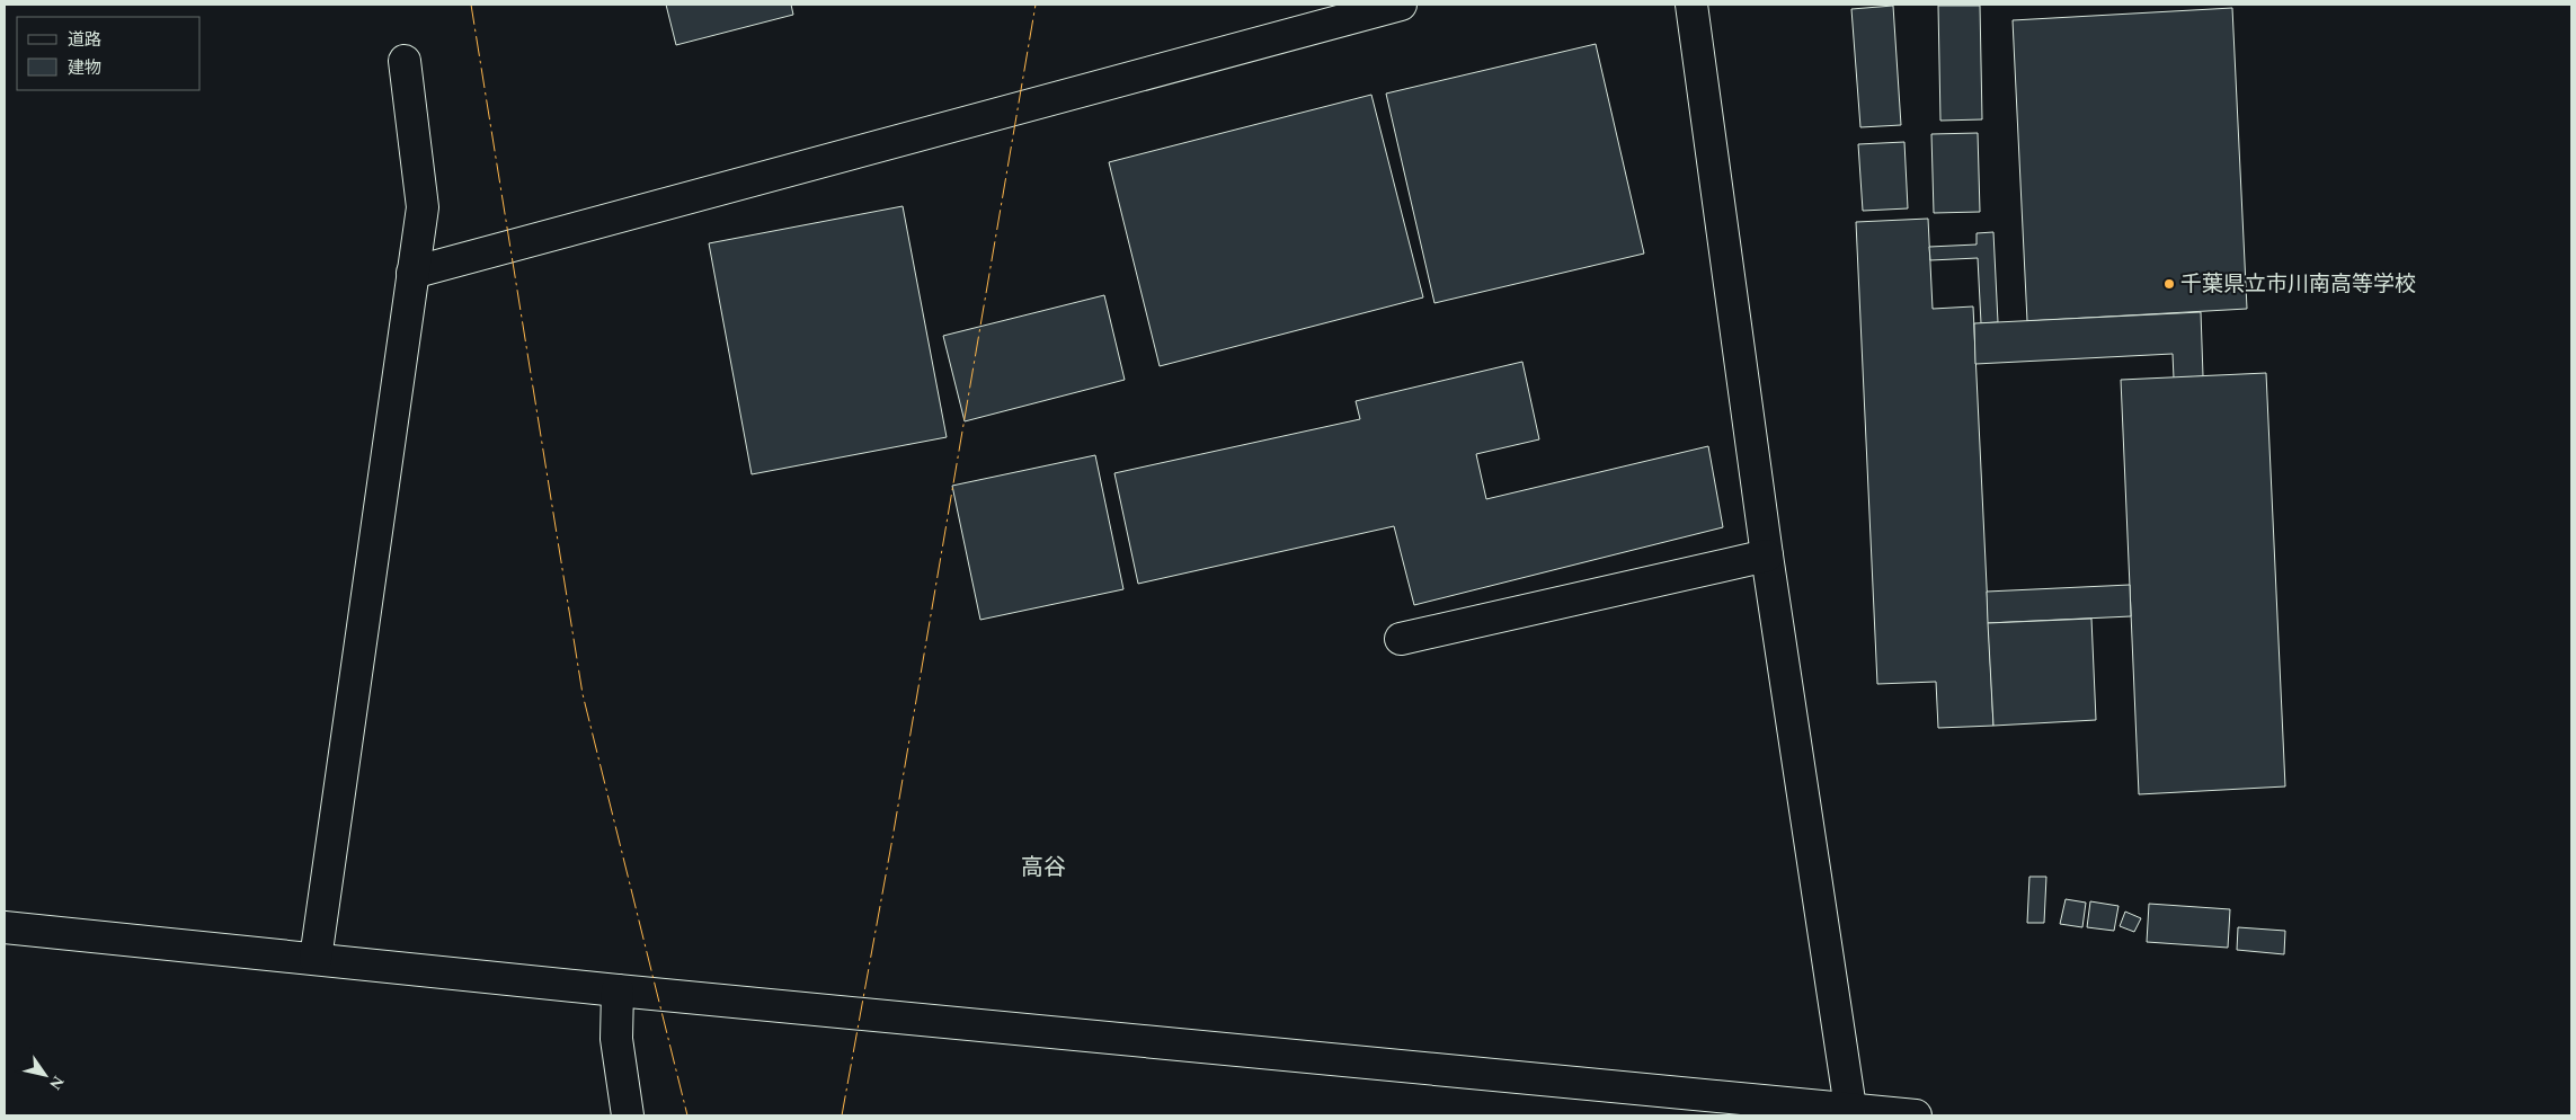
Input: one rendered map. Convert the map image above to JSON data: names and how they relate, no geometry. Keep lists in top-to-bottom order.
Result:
{
  "districts": ["高谷"],
  "places": ["千葉県立市川南高等学校"],
  "legend": ["道路", "建物"],
  "north": "bottom right"
}
